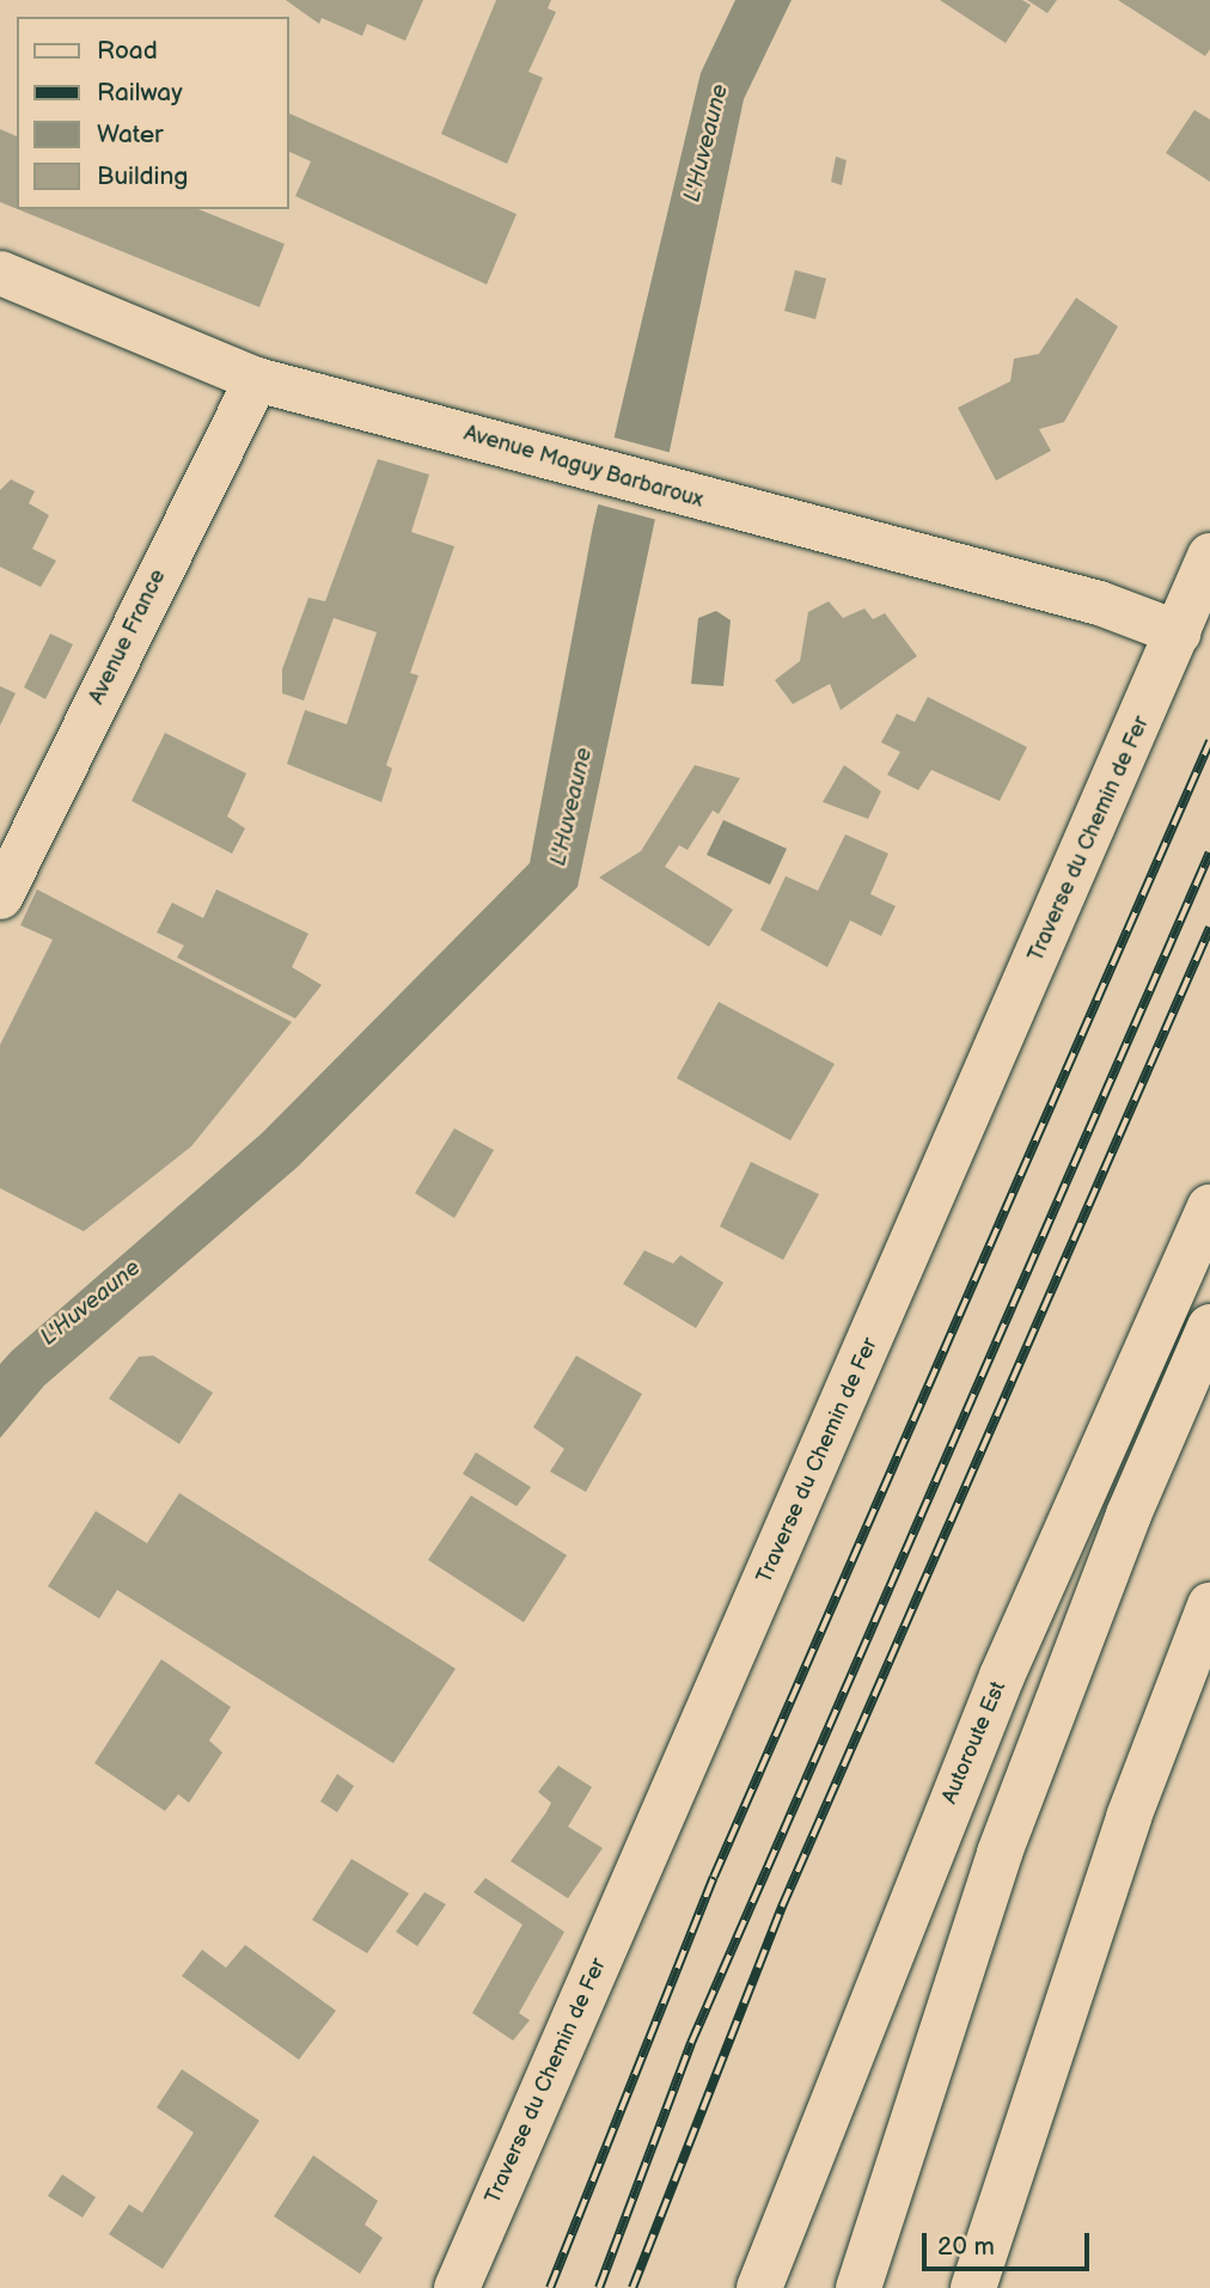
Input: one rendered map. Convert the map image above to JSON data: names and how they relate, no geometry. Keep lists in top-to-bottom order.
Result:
{
  "streets": {
    "main road": ["Traverse du Chemin de Fer", "Autoroute Est"],
    "street": ["Avenue Maguy Barbaroux", "Avenue France"]
  },
  "crossings": [
    ["Avenue Maguy Barbaroux", "Avenue France"],
    ["Avenue Maguy Barbaroux", "Traverse du Chemin de Fer"]
  ],
  "water": ["L'Huveaune"],
  "legend": [
    "Road",
    "Railway",
    "Water",
    "Building"
  ],
  "scale_bar": "20 m"
}
